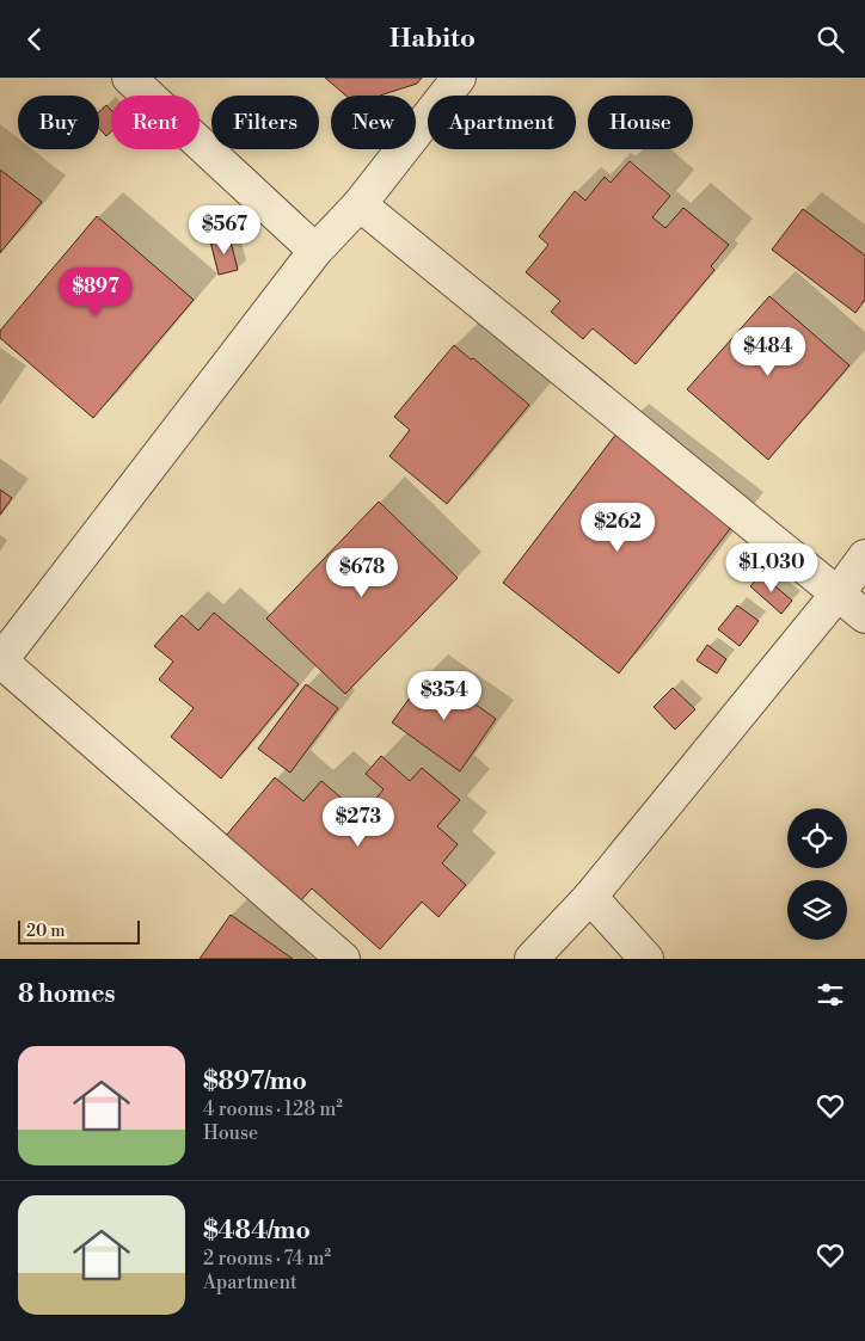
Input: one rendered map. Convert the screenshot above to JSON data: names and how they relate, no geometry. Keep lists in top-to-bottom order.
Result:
{
  "scale_bar": "20 m",
  "page": {
    "header": "Habito",
    "chip": [
      "Buy",
      "Rent",
      "Filters",
      "New",
      "Apartment",
      "House"
    ],
    "price": [
      "$567",
      "$897",
      "$484",
      "$262",
      "$1,030",
      "$678",
      "$354",
      "$273"
    ],
    "scale": "20 m",
    "heading": "8 homes",
    "list": [
      {
        "name": "$897/mo",
        "note": "4 rooms · 128 m² · House"
      },
      {
        "name": "$484/mo",
        "note": "2 rooms · 74 m² · Apartment"
      }
    ]
  }
}
